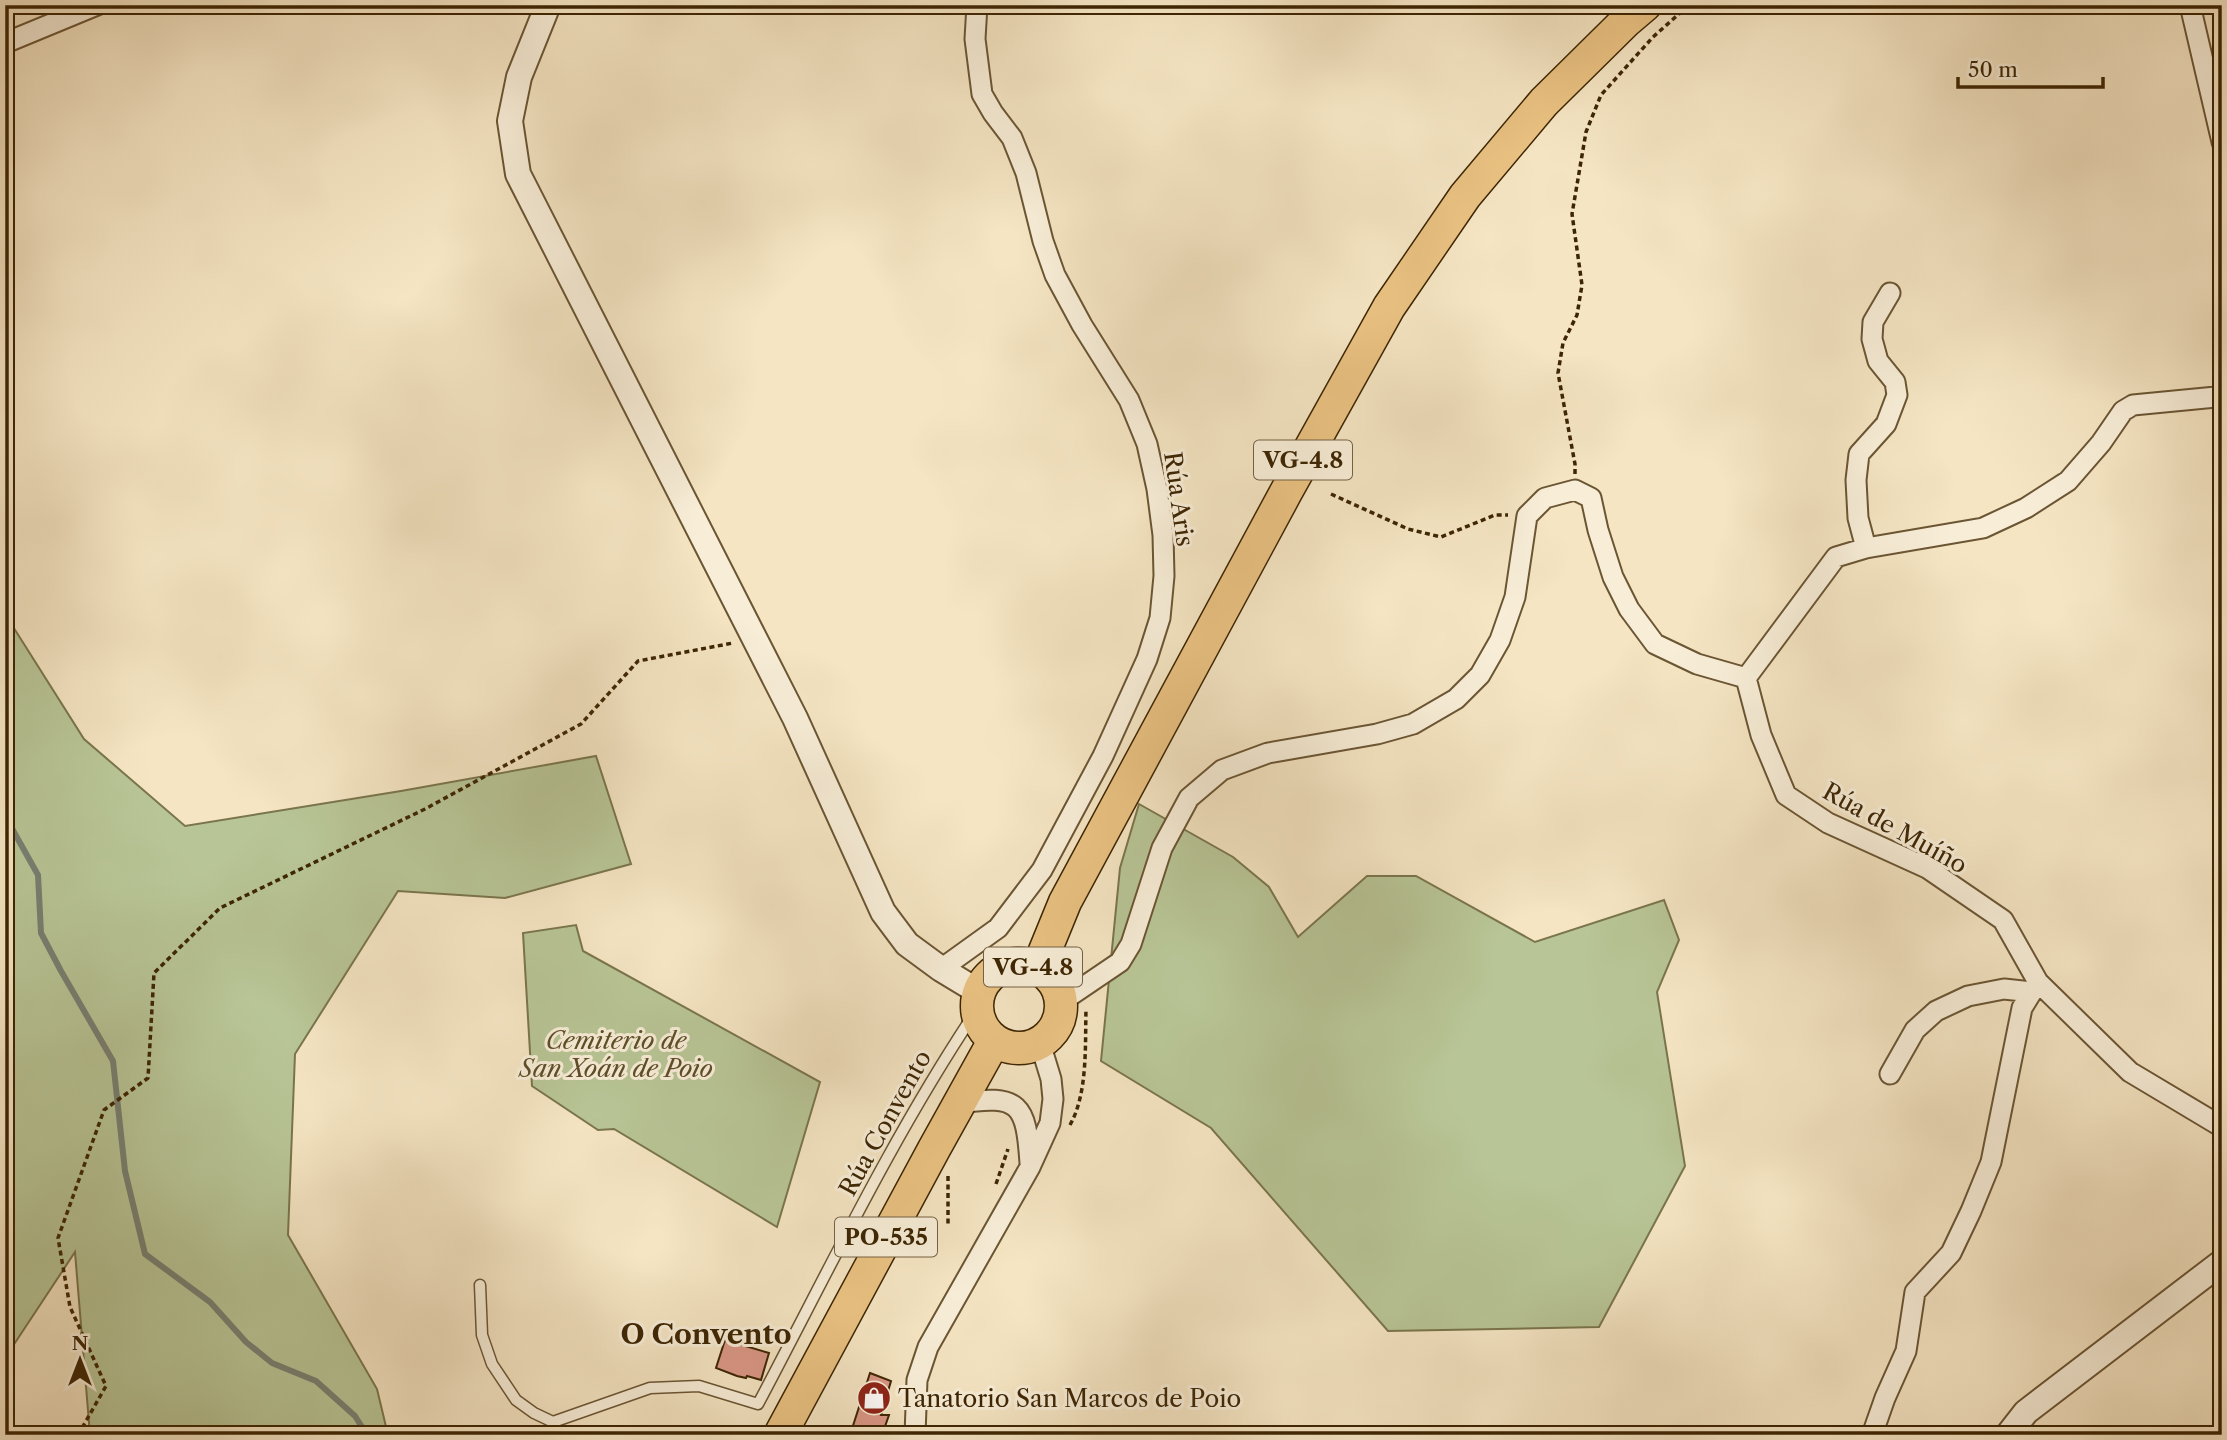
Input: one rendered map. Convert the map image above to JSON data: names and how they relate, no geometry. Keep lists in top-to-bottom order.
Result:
{
  "streets": {
    "highway": ["VG-4.8", "PO-535"],
    "street": ["Rúa Aris", "Rúa de Muíño"],
    "lane": ["Rúa Convento"]
  },
  "crossings": [
    ["VG-4.8", "Rúa Convento"],
    ["VG-4.8", "PO-535"],
    ["Rúa Convento", "PO-535"]
  ],
  "districts": ["O Convento"],
  "parks": ["Cemiterio de San Xoán de Poio"],
  "places": {
    "shop": ["Tanatorio San Marcos de Poio"]
  },
  "scale_bar": "50 m",
  "north": "top"
}
